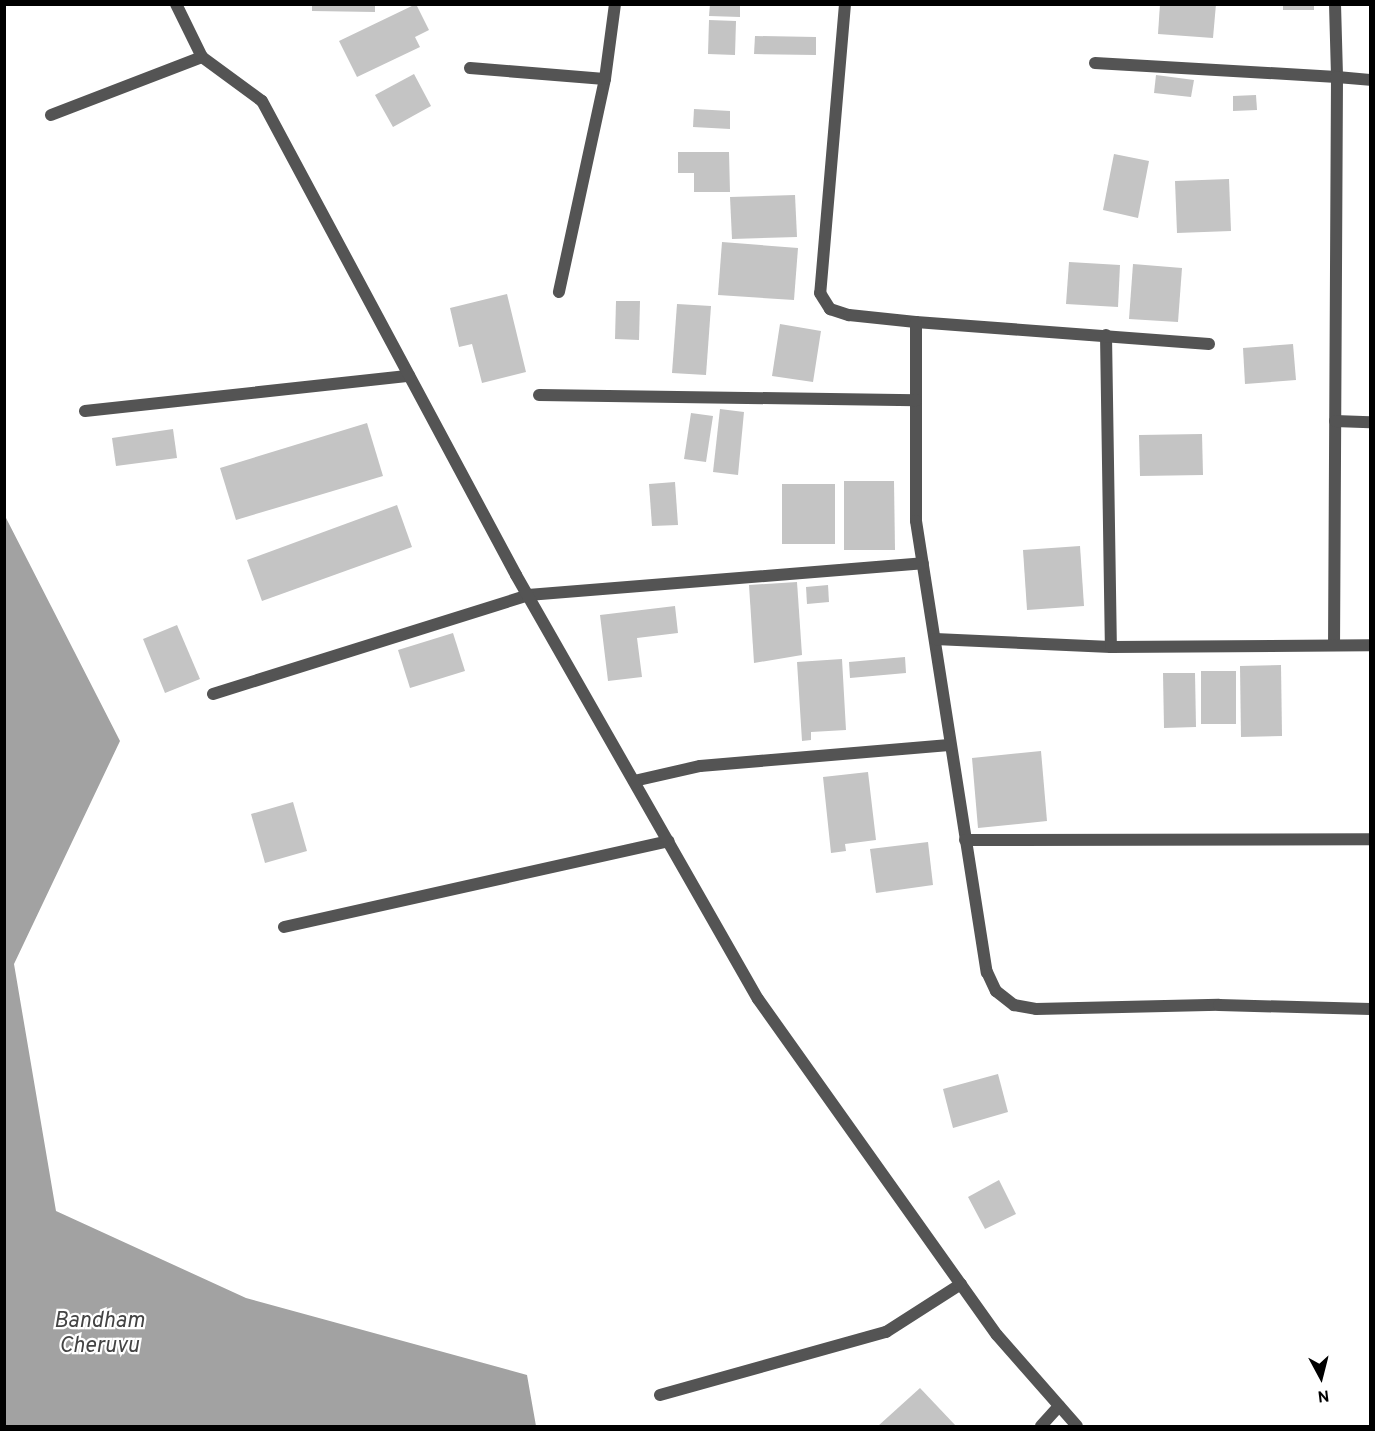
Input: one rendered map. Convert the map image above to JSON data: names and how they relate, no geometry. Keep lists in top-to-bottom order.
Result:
{
  "water": ["Bandham Cheruvu"],
  "north": "bottom"
}
